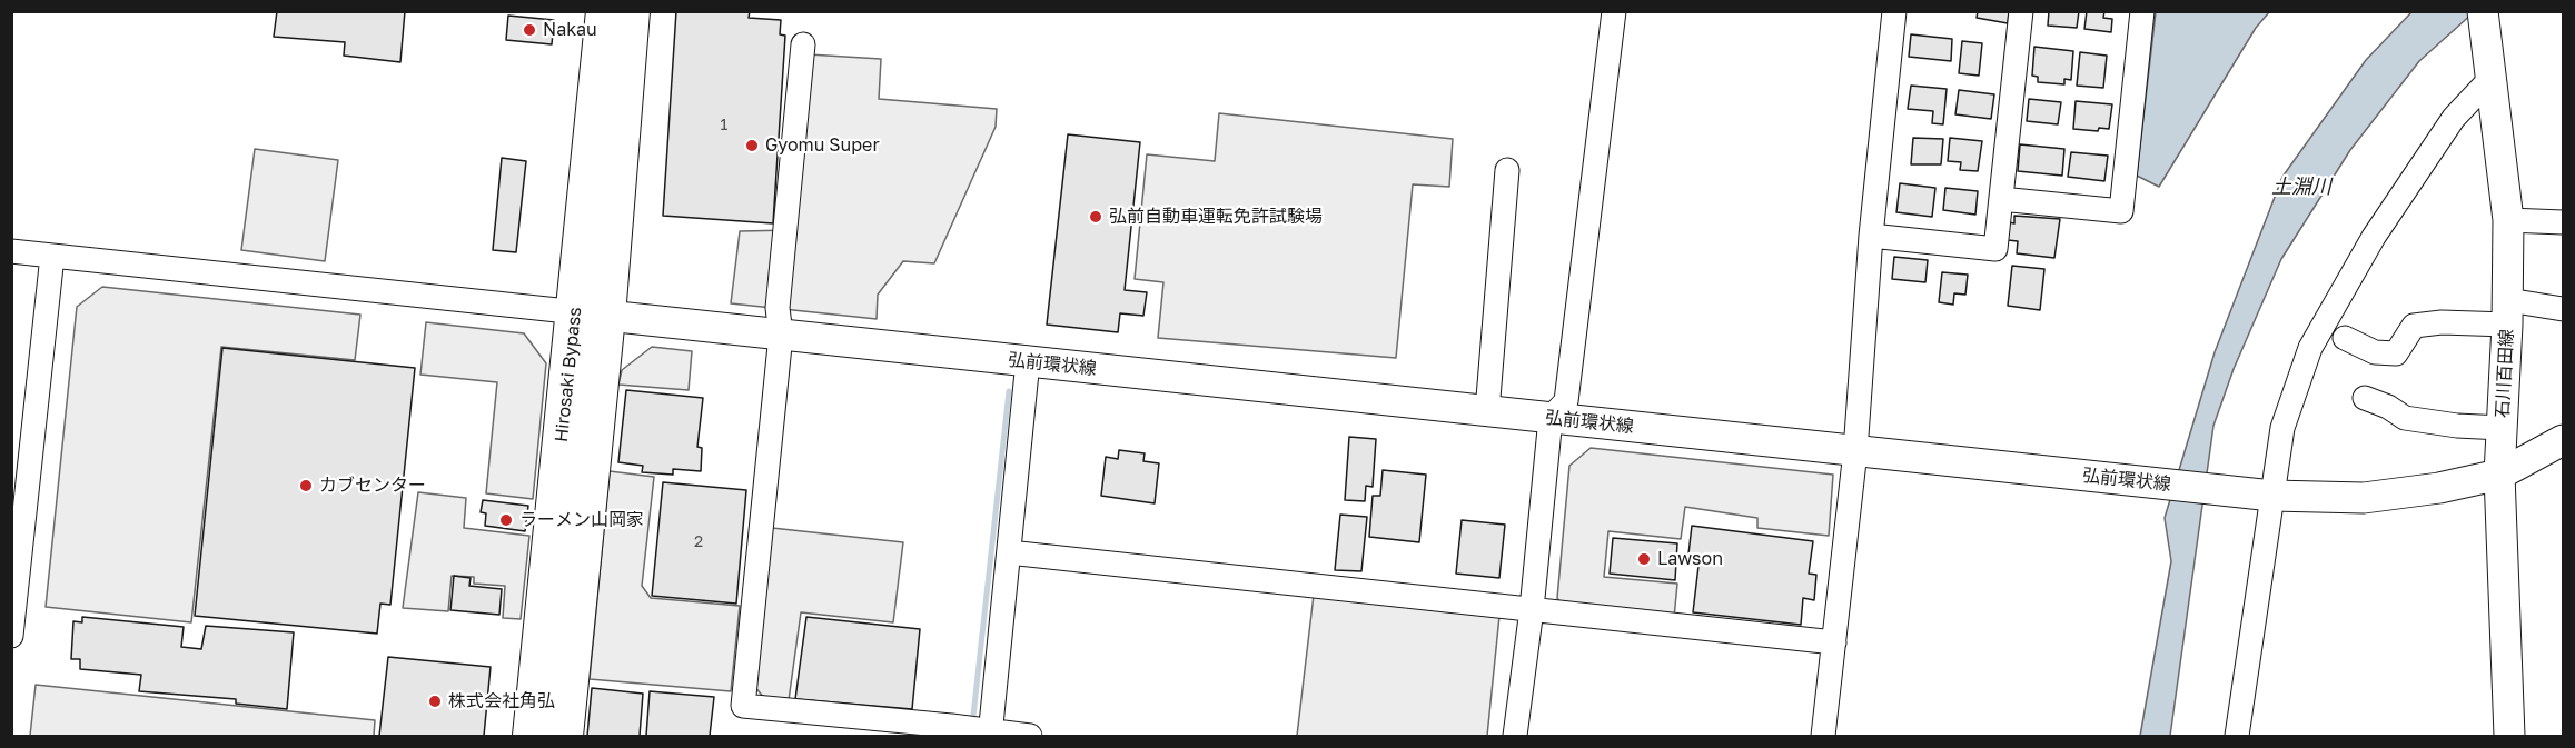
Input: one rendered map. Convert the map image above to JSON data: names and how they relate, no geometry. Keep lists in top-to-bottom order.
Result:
{
  "streets": {
    "highway": ["Hirosaki Bypass"],
    "main road": ["弘前環状線", "石川百田線"]
  },
  "crossings": [
    ["弘前環状線", "石川百田線"],
    ["弘前環状線", "Hirosaki Bypass"]
  ],
  "water": ["土淵川"],
  "places": [
    "Nakau",
    "Gyomu Super",
    "弘前自動車運転免許試験場",
    "カブセンター",
    "ラーメン山岡家",
    "Lawson",
    "株式会社角弘"
  ],
  "house_numbers": ["1", "2"]
}
